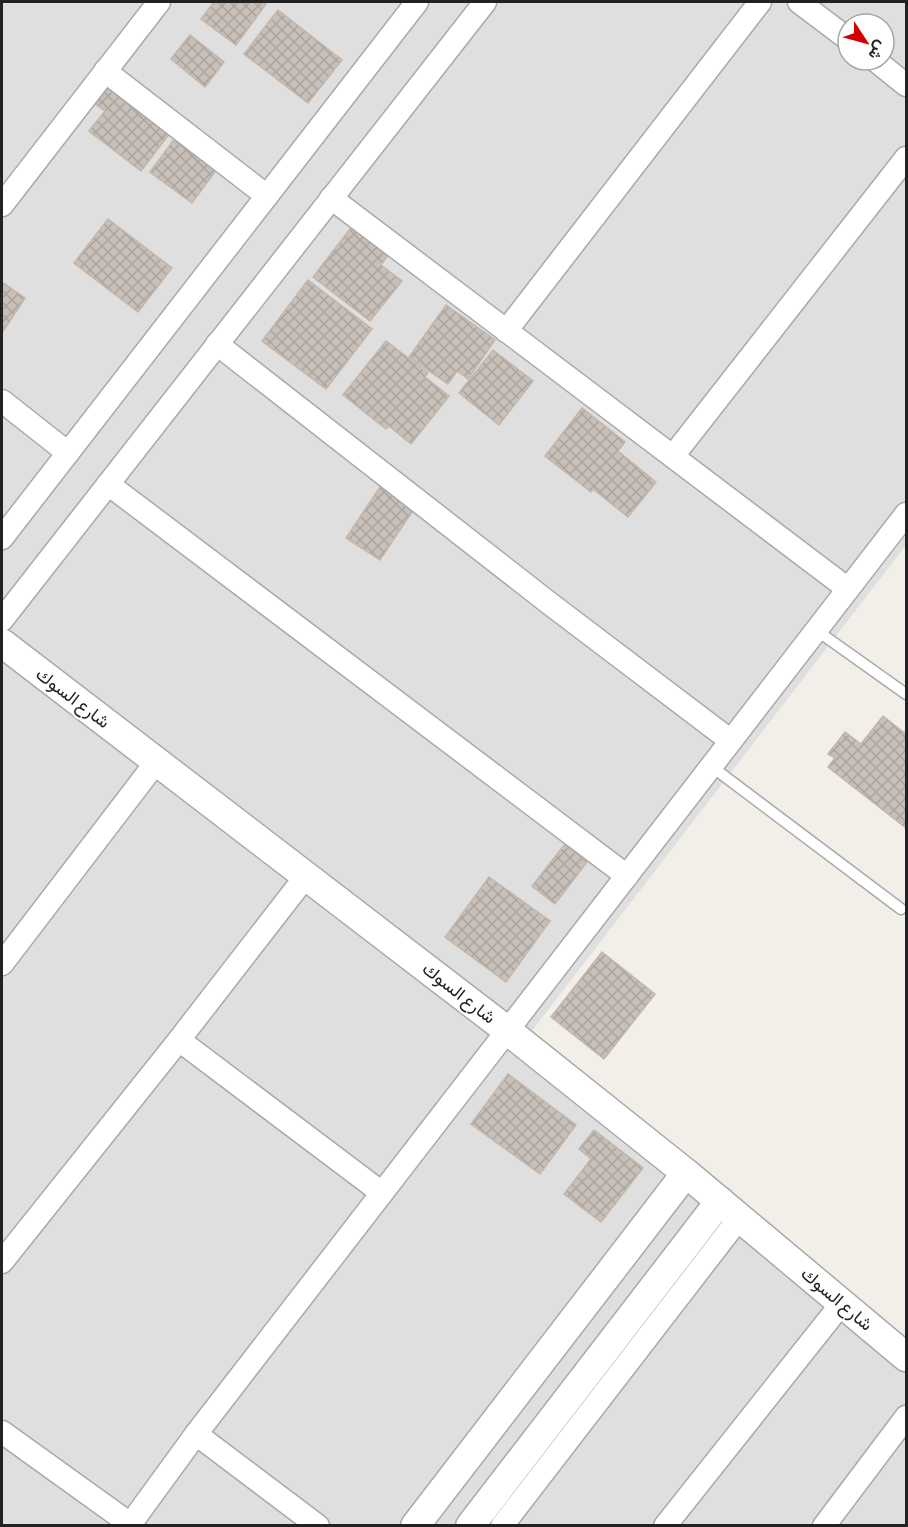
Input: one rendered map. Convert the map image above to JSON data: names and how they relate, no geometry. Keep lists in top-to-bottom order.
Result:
{
  "streets": {
    "street": ["شارع السوك"]
  },
  "north": "bottom right"
}
